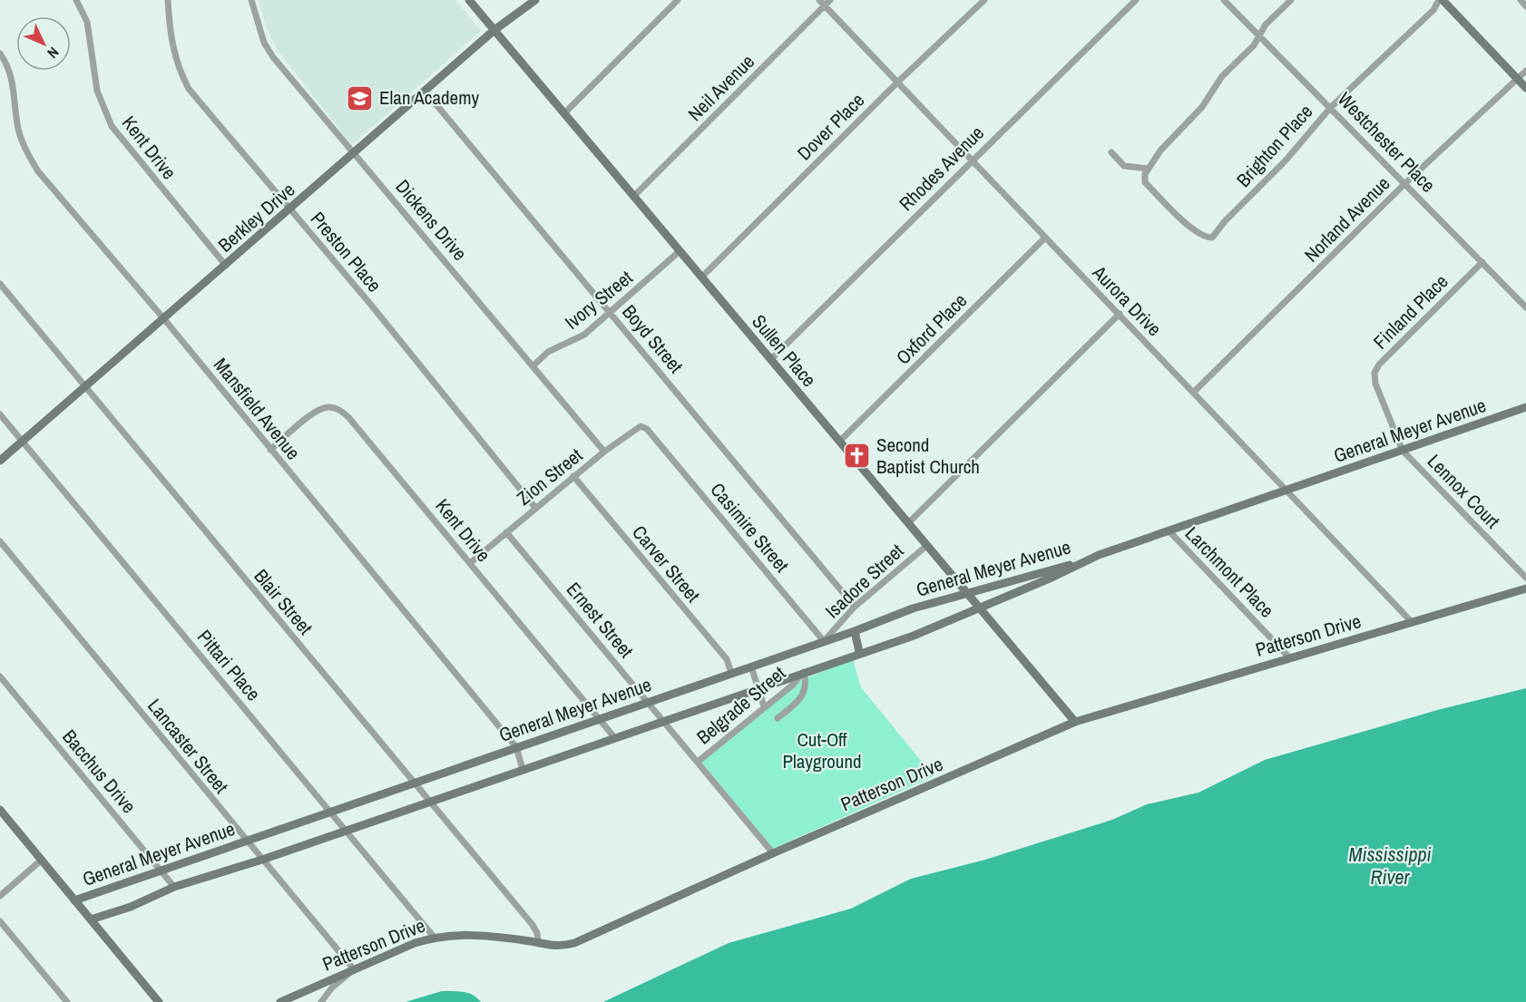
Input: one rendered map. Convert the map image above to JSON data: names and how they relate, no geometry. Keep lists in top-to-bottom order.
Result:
{
  "streets": {
    "street": [
      "Neil Avenue",
      "Dover Place",
      "Westchester Place",
      "Brighton Place",
      "Kent Drive",
      "Rhodes Avenue",
      "Berkley Drive",
      "Norland Avenue",
      "Dickens Drive",
      "Preston Place",
      "Ivory Street",
      "Aurora Drive",
      "Finland Place",
      "Oxford Place",
      "Boyd Street",
      "Sullen Place",
      "Mansfield Avenue",
      "General Meyer Avenue",
      "Zion Street",
      "Lennox Court",
      "Casimire Street",
      "Carver Street",
      "Larchmont Place",
      "Isadore Street",
      "Blair Street",
      "Ernest Street",
      "Patterson Drive",
      "Pittari Place",
      "Belgrade Street",
      "Lancaster Street",
      "Bacchus Drive"
    ]
  },
  "crossings": [
    ["Neil Avenue", "Aurora Drive"],
    ["Neil Avenue", "Sullen Place"],
    ["Dover Place", "Aurora Drive"],
    ["Dover Place", "Sullen Place"],
    ["Westchester Place", "Brighton Place"],
    ["Westchester Place", "Norland Avenue"],
    ["Westchester Place", "Finland Place"],
    ["Kent Drive", "Berkley Drive"],
    ["Kent Drive", "Mansfield Avenue"],
    ["Kent Drive", "General Meyer Avenue"],
    ["Kent Drive", "Zion Street"],
    ["Rhodes Avenue", "Aurora Drive"],
    ["Rhodes Avenue", "Sullen Place"],
    ["Berkley Drive", "Dickens Drive"],
    ["Berkley Drive", "Preston Place"],
    ["Berkley Drive", "Boyd Street"],
    ["Berkley Drive", "Sullen Place"],
    ["Berkley Drive", "Mansfield Avenue"],
    ["Berkley Drive", "Blair Street"],
    ["Berkley Drive", "Pittari Place"],
    ["Norland Avenue", "Aurora Drive"],
    ["Dickens Drive", "Ivory Street"],
    ["Dickens Drive", "Zion Street"],
    ["Preston Place", "Zion Street"],
    ["Ivory Street", "Boyd Street"],
    ["Ivory Street", "Sullen Place"],
    ["Aurora Drive", "Oxford Place"],
    ["Aurora Drive", "General Meyer Avenue"],
    ["Aurora Drive", "Patterson Drive"],
    ["Finland Place", "General Meyer Avenue"],
    ["Finland Place", "Lennox Court"],
    ["Oxford Place", "Sullen Place"],
    ["Boyd Street", "Isadore Street"],
    ["Sullen Place", "General Meyer Avenue"],
    ["Sullen Place", "Isadore Street"],
    ["Sullen Place", "Patterson Drive"],
    ["Mansfield Avenue", "General Meyer Avenue"],
    ["General Meyer Avenue", "Lennox Court"],
    ["General Meyer Avenue", "Casimire Street"],
    ["General Meyer Avenue", "Carver Street"],
    ["General Meyer Avenue", "Larchmont Place"],
    ["General Meyer Avenue", "Isadore Street"],
    ["General Meyer Avenue", "Blair Street"],
    ["General Meyer Avenue", "Ernest Street"],
    ["General Meyer Avenue", "Pittari Place"],
    ["General Meyer Avenue", "Belgrade Street"],
    ["General Meyer Avenue", "Lancaster Street"],
    ["General Meyer Avenue", "Bacchus Drive"],
    ["Zion Street", "Casimire Street"],
    ["Zion Street", "Carver Street"],
    ["Zion Street", "Ernest Street"],
    ["Casimire Street", "Isadore Street"],
    ["Larchmont Place", "Patterson Drive"],
    ["Blair Street", "Patterson Drive"],
    ["Ernest Street", "Patterson Drive"],
    ["Ernest Street", "Belgrade Street"],
    ["Patterson Drive", "Pittari Place"],
    ["Patterson Drive", "Lancaster Street"]
  ],
  "water": ["Mississippi River"],
  "parks": ["Cut-Off Playground"],
  "places": {
    "school or university": ["Elan Academy"],
    "church": ["Second Baptist Church"]
  },
  "north": "bottom right"
}
